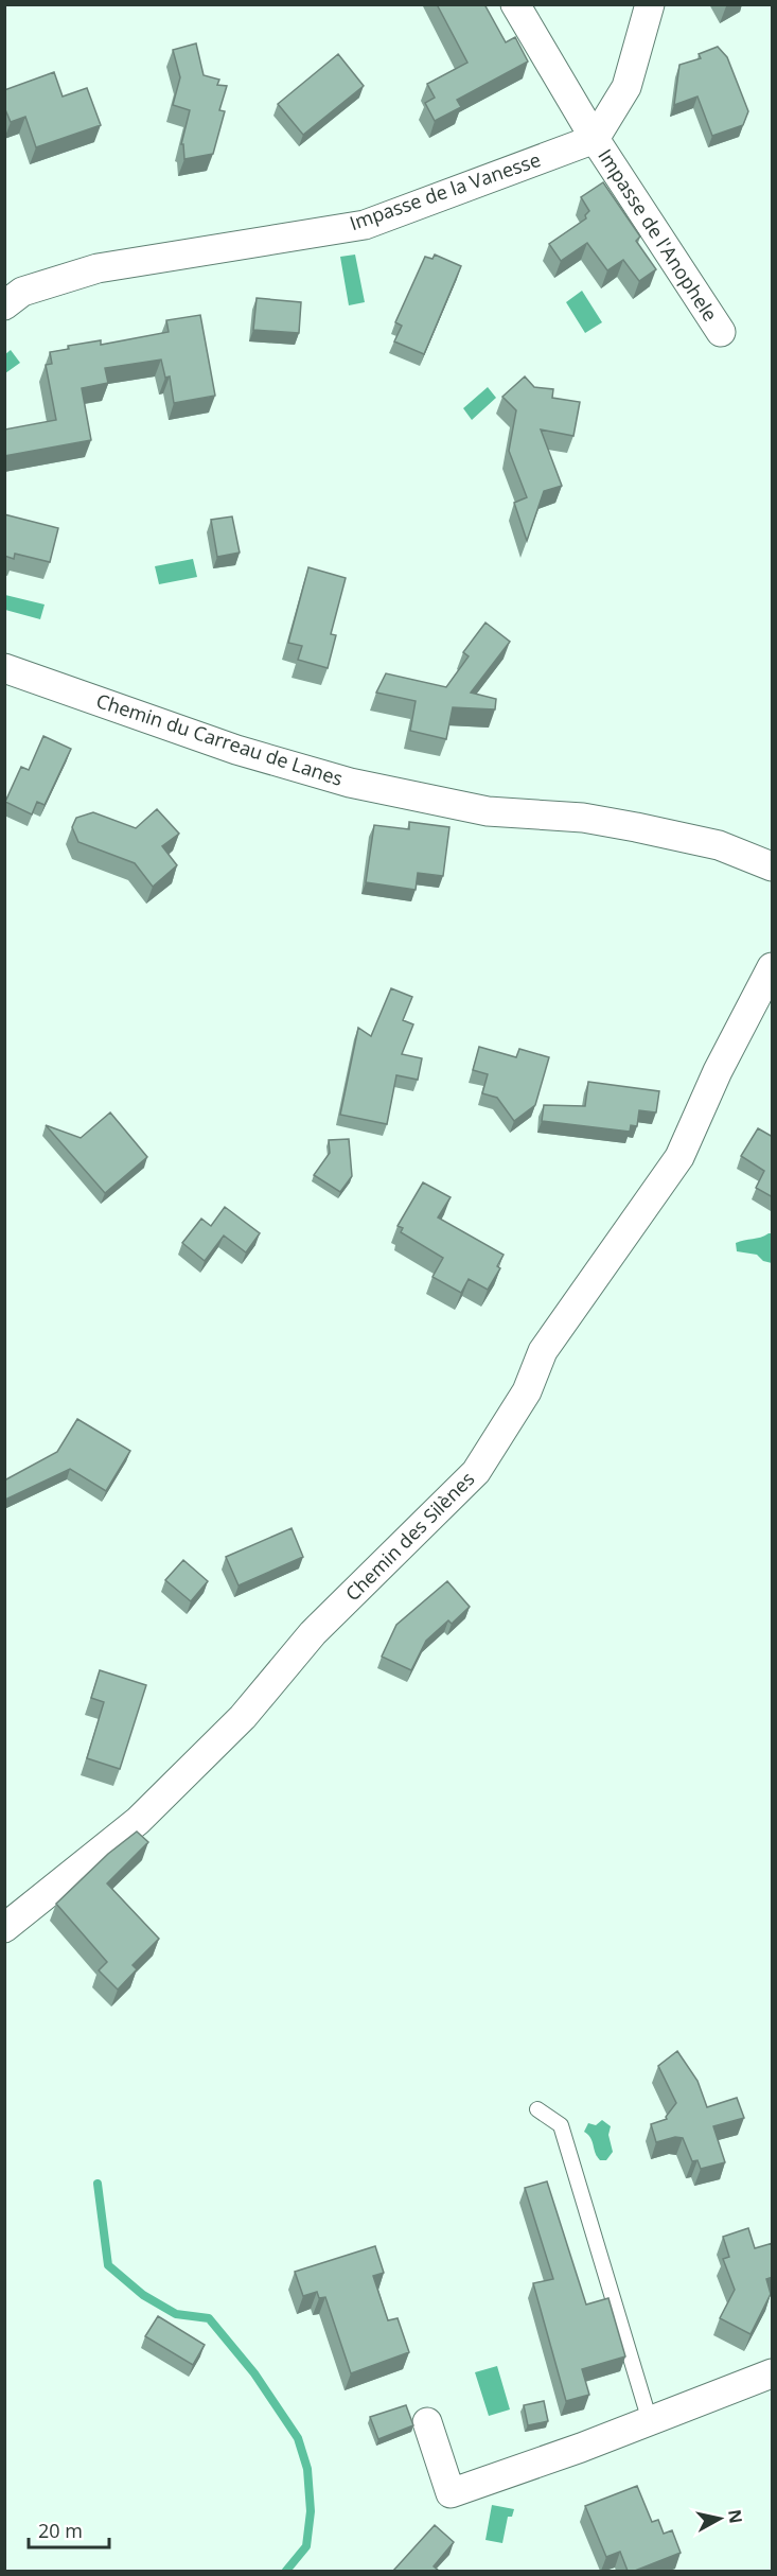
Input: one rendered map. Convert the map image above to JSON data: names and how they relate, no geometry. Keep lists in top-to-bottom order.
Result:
{
  "streets": {
    "street": [
      "Impasse de la Vanesse",
      "Impasse de l'Anophele",
      "Chemin du Carreau de Lanes",
      "Chemin des Silènes"
    ]
  },
  "crossings": [
    ["Impasse de la Vanesse", "Impasse de l'Anophele"]
  ],
  "scale_bar": "20 m",
  "north": "right"
}
